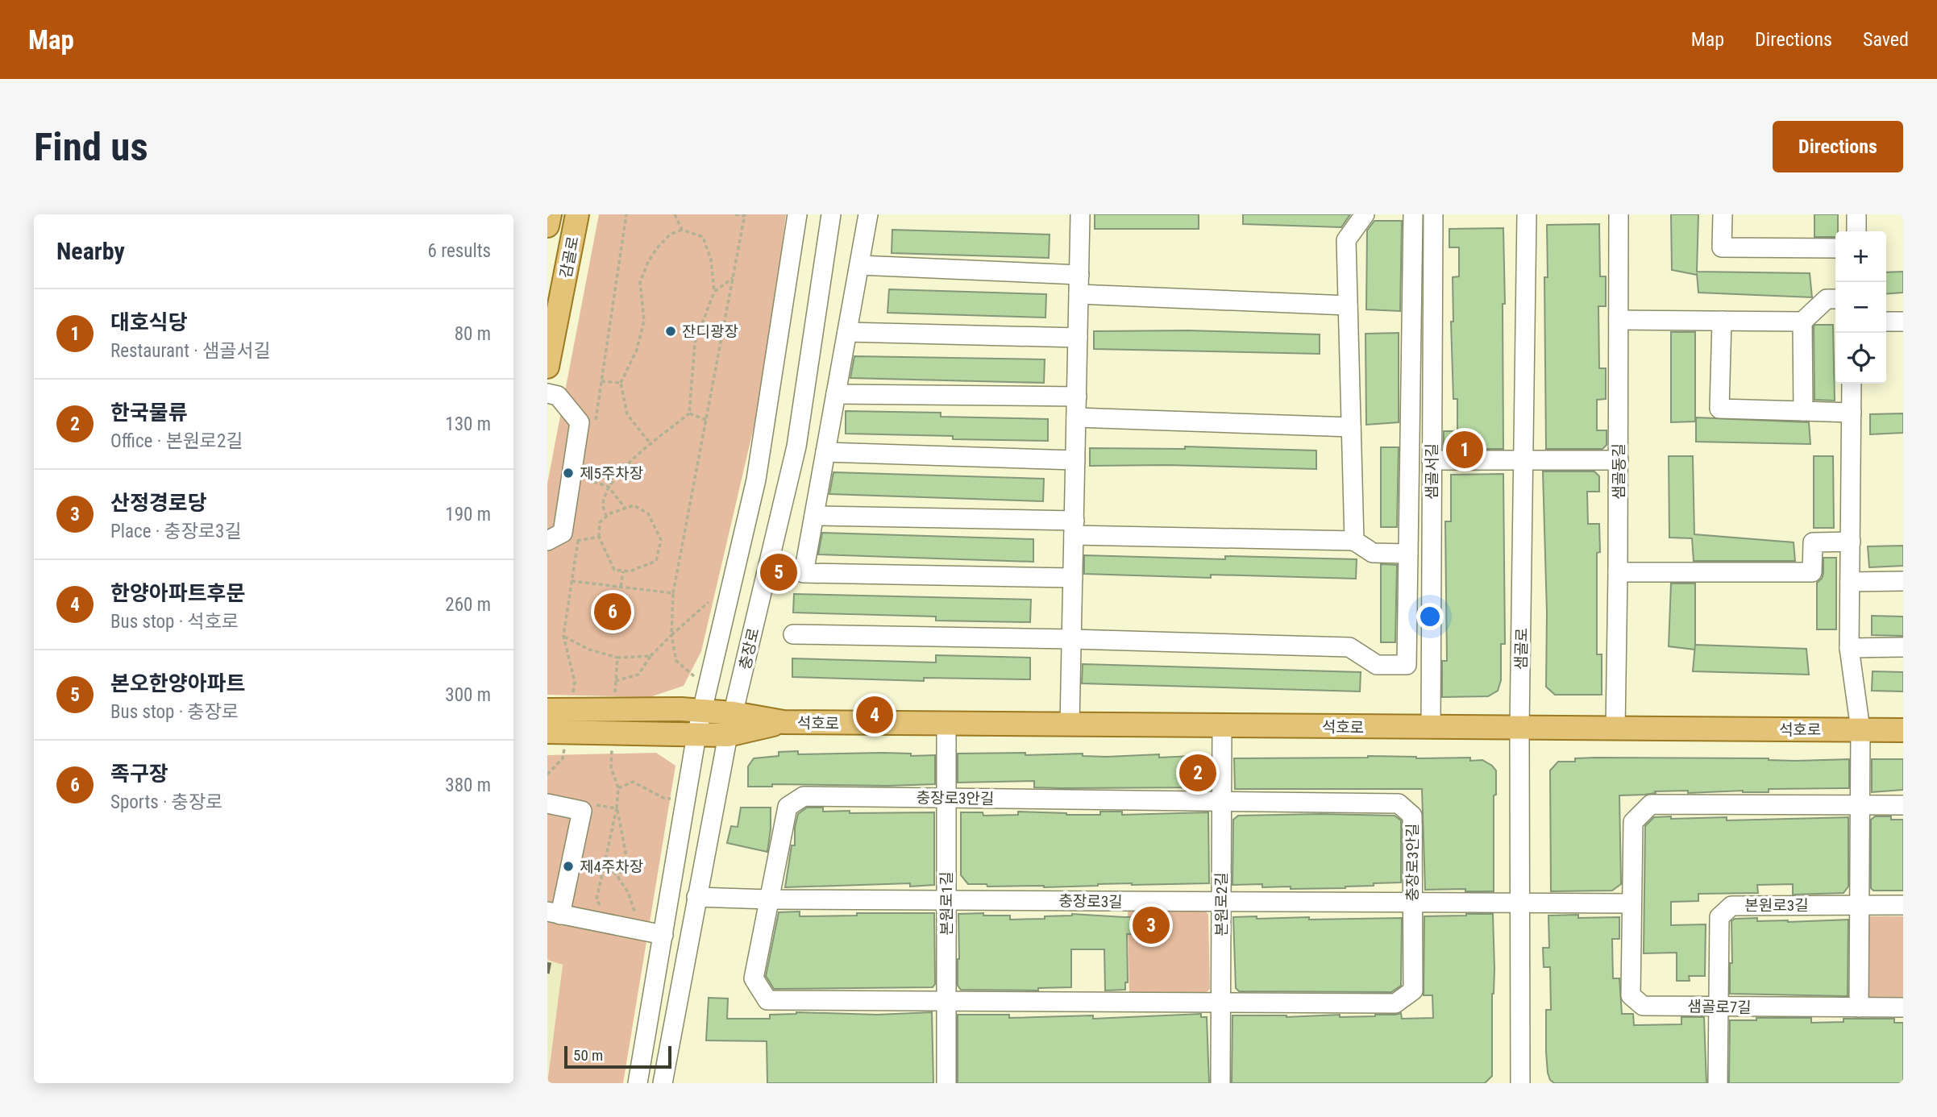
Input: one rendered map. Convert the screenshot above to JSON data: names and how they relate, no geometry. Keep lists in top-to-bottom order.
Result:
{
  "streets": {
    "main road": ["감골로", "석호로"],
    "street": [
      "샘골서길",
      "샘골동길",
      "충장로",
      "샘골로",
      "충장로3안길",
      "충장로3길",
      "본원로1길",
      "본원로2길",
      "본원로3길",
      "샘골로7길"
    ]
  },
  "crossings": [
    ["샘골서길", "석호로"],
    ["샘골동길", "석호로"],
    ["충장로", "석호로"],
    ["충장로", "충장로3길"],
    ["샘골로", "석호로"],
    ["샘골로", "충장로3길"],
    ["석호로", "본원로1길"],
    ["석호로", "본원로2길"],
    ["충장로3안길", "충장로3길"],
    ["충장로3안길", "본원로1길"],
    ["충장로3안길", "본원로2길"],
    ["충장로3길", "본원로1길"],
    ["충장로3길", "본원로2길"],
    ["본원로3길", "샘골로7길"]
  ],
  "places": ["잔디광장", "제5주차장", "제4주차장"],
  "scale_bar": "50 m",
  "page": {
    "header": "Map",
    "nav": ["Map", "Directions", "Saved"],
    "buttons": "Directions",
    "title": "Find us",
    "heading": ["Nearby", "6 results"],
    "map_buttons": ["+", "−"],
    "list": [
      {
        "mark": "1",
        "name": "대호식당",
        "note": "Restaurant · 샘골서길",
        "value": "80 m"
      },
      {
        "mark": "2",
        "name": "한국물류",
        "note": "Office · 본원로2길",
        "value": "130 m"
      },
      {
        "mark": "3",
        "name": "산정경로당",
        "note": "Place · 충장로3길",
        "value": "190 m"
      },
      {
        "mark": "4",
        "name": "한양아파트후문",
        "note": "Bus stop · 석호로",
        "value": "260 m"
      },
      {
        "mark": "5",
        "name": "본오한양아파트",
        "note": "Bus stop · 충장로",
        "value": "300 m"
      },
      {
        "mark": "6",
        "name": "족구장",
        "note": "Sports · 충장로",
        "value": "380 m"
      }
    ],
    "pins": [
      "1",
      "5",
      "6",
      "4",
      "2",
      "3"
    ],
    "scale": "50 m"
  }
}
